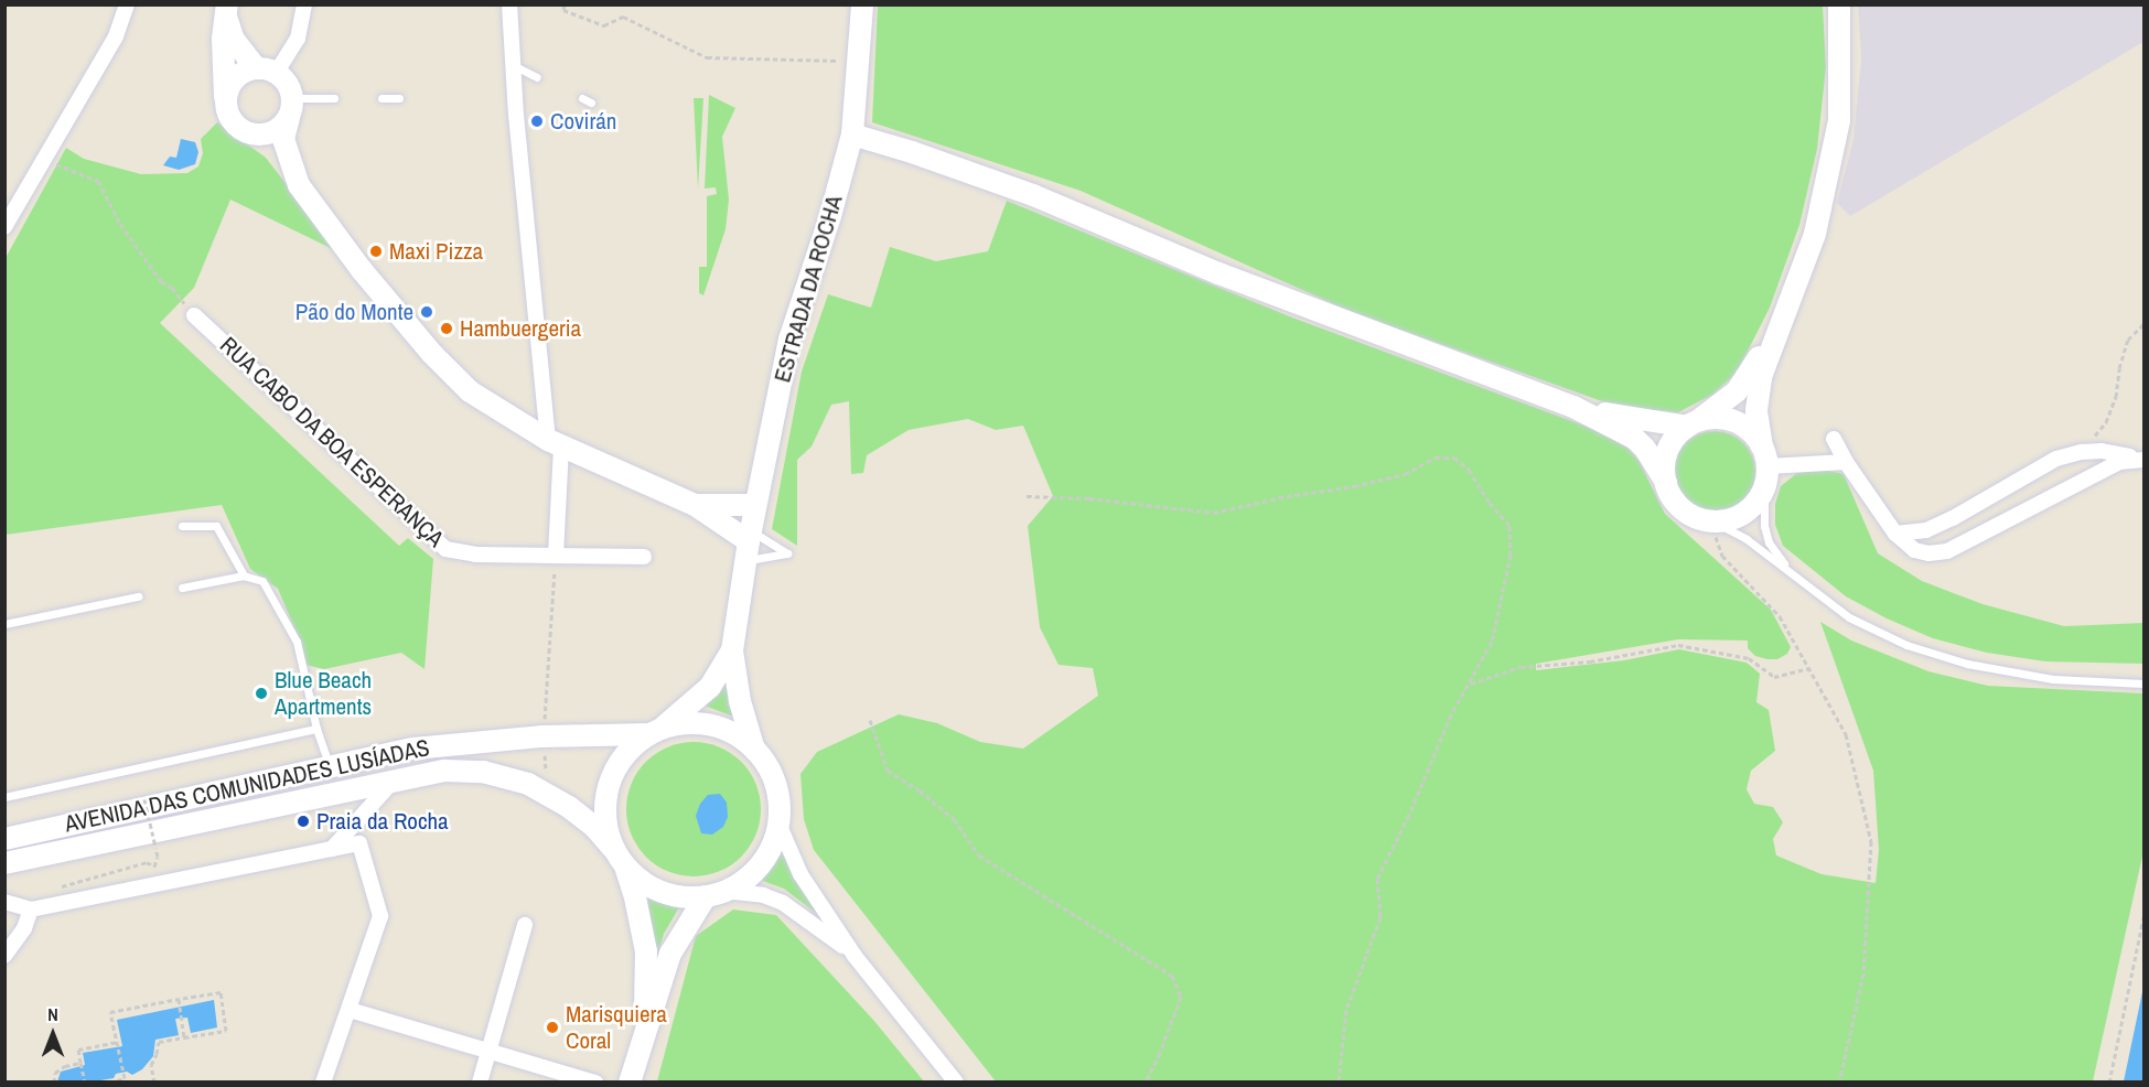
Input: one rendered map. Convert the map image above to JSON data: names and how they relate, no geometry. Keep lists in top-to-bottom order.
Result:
{
  "streets": {
    "street": ["ESTRADA DA ROCHA", "RUA CABO DA BOA ESPERANÇA", "AVENIDA DAS COMUNIDADES LUSÍADAS"]
  },
  "crossings": [
    ["ESTRADA DA ROCHA", "AVENIDA DAS COMUNIDADES LUSÍADAS"]
  ],
  "places": [
    "Covirán",
    "Maxi Pizza",
    "Pão do Monte",
    "Hambuergeria",
    "Blue Beach Apartments",
    "Praia da Rocha",
    "Marisquiera Coral"
  ],
  "north": "top"
}
